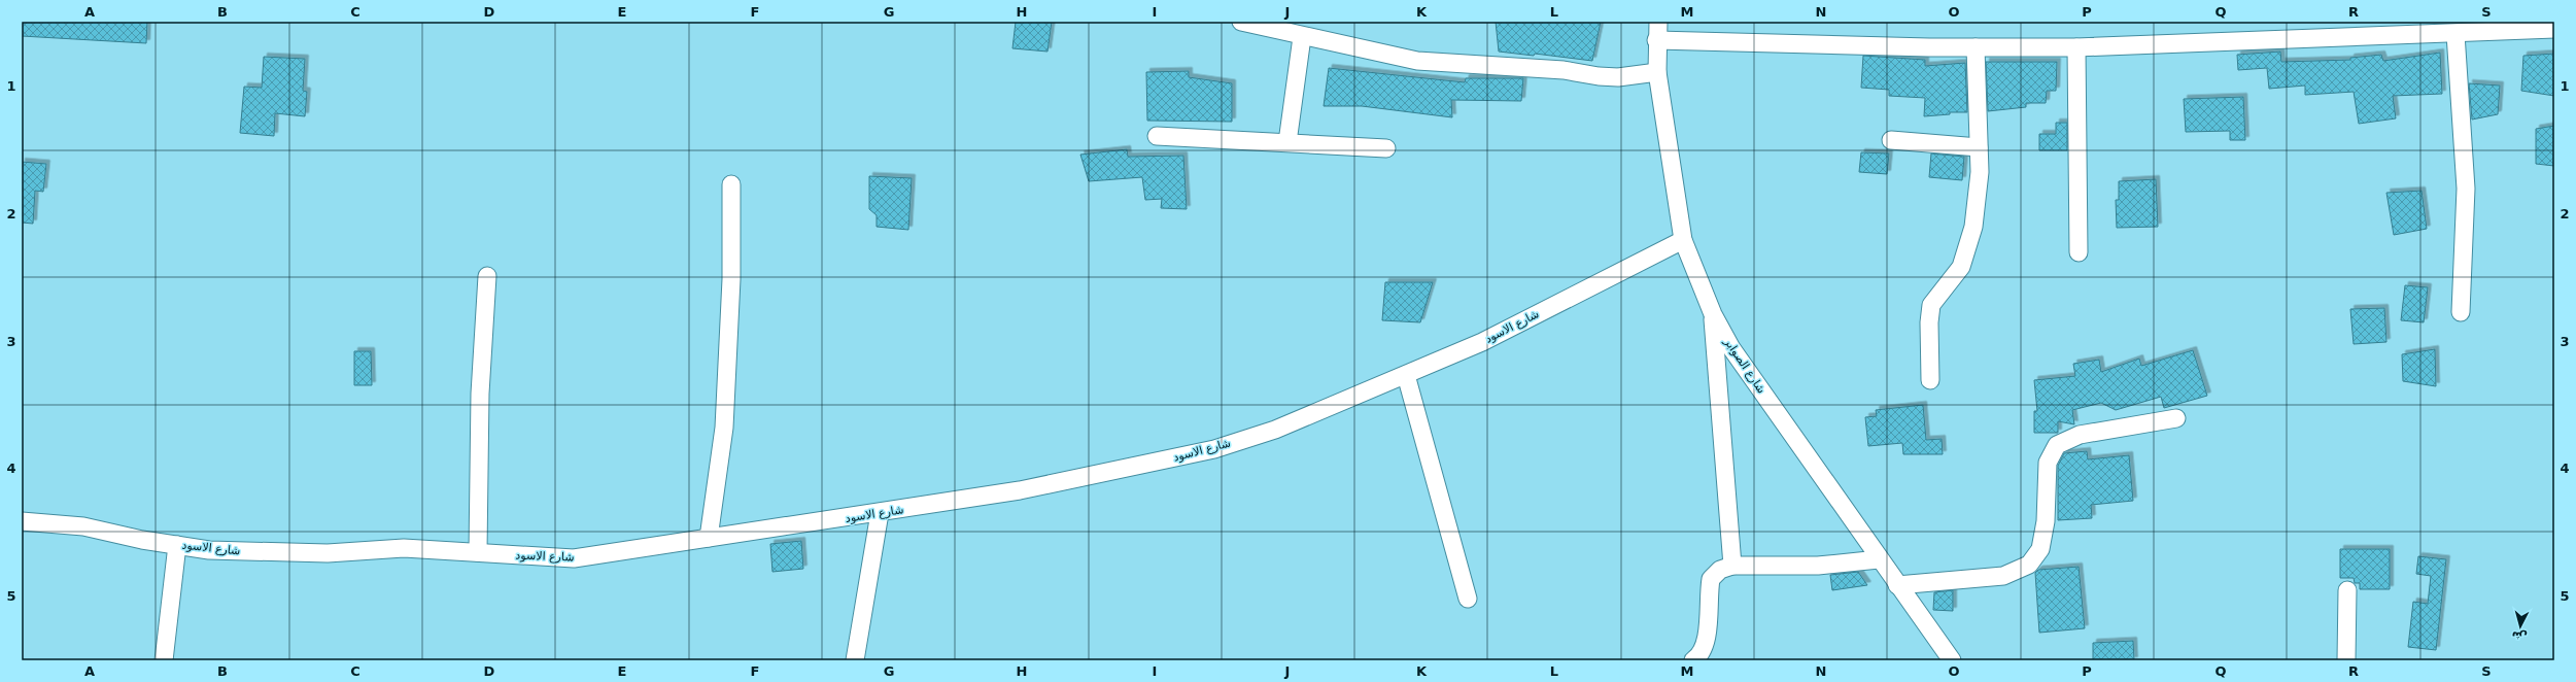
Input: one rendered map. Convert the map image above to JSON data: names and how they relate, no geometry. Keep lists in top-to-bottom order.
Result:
{
  "streets": {
    "street": ["شارع الاسود", "شارع الصوابر"]
  },
  "crossings": [
    ["شارع الاسود", "شارع الصوابر"]
  ],
  "north": "bottom",
  "grid": {
    "columns": [
      "A",
      "B",
      "C",
      "D",
      "E",
      "F",
      "G",
      "H",
      "I",
      "J",
      "K",
      "L",
      "M",
      "N",
      "O",
      "P",
      "Q",
      "R",
      "S"
    ],
    "rows": [
      "1",
      "2",
      "3",
      "4",
      "5"
    ]
  }
}
